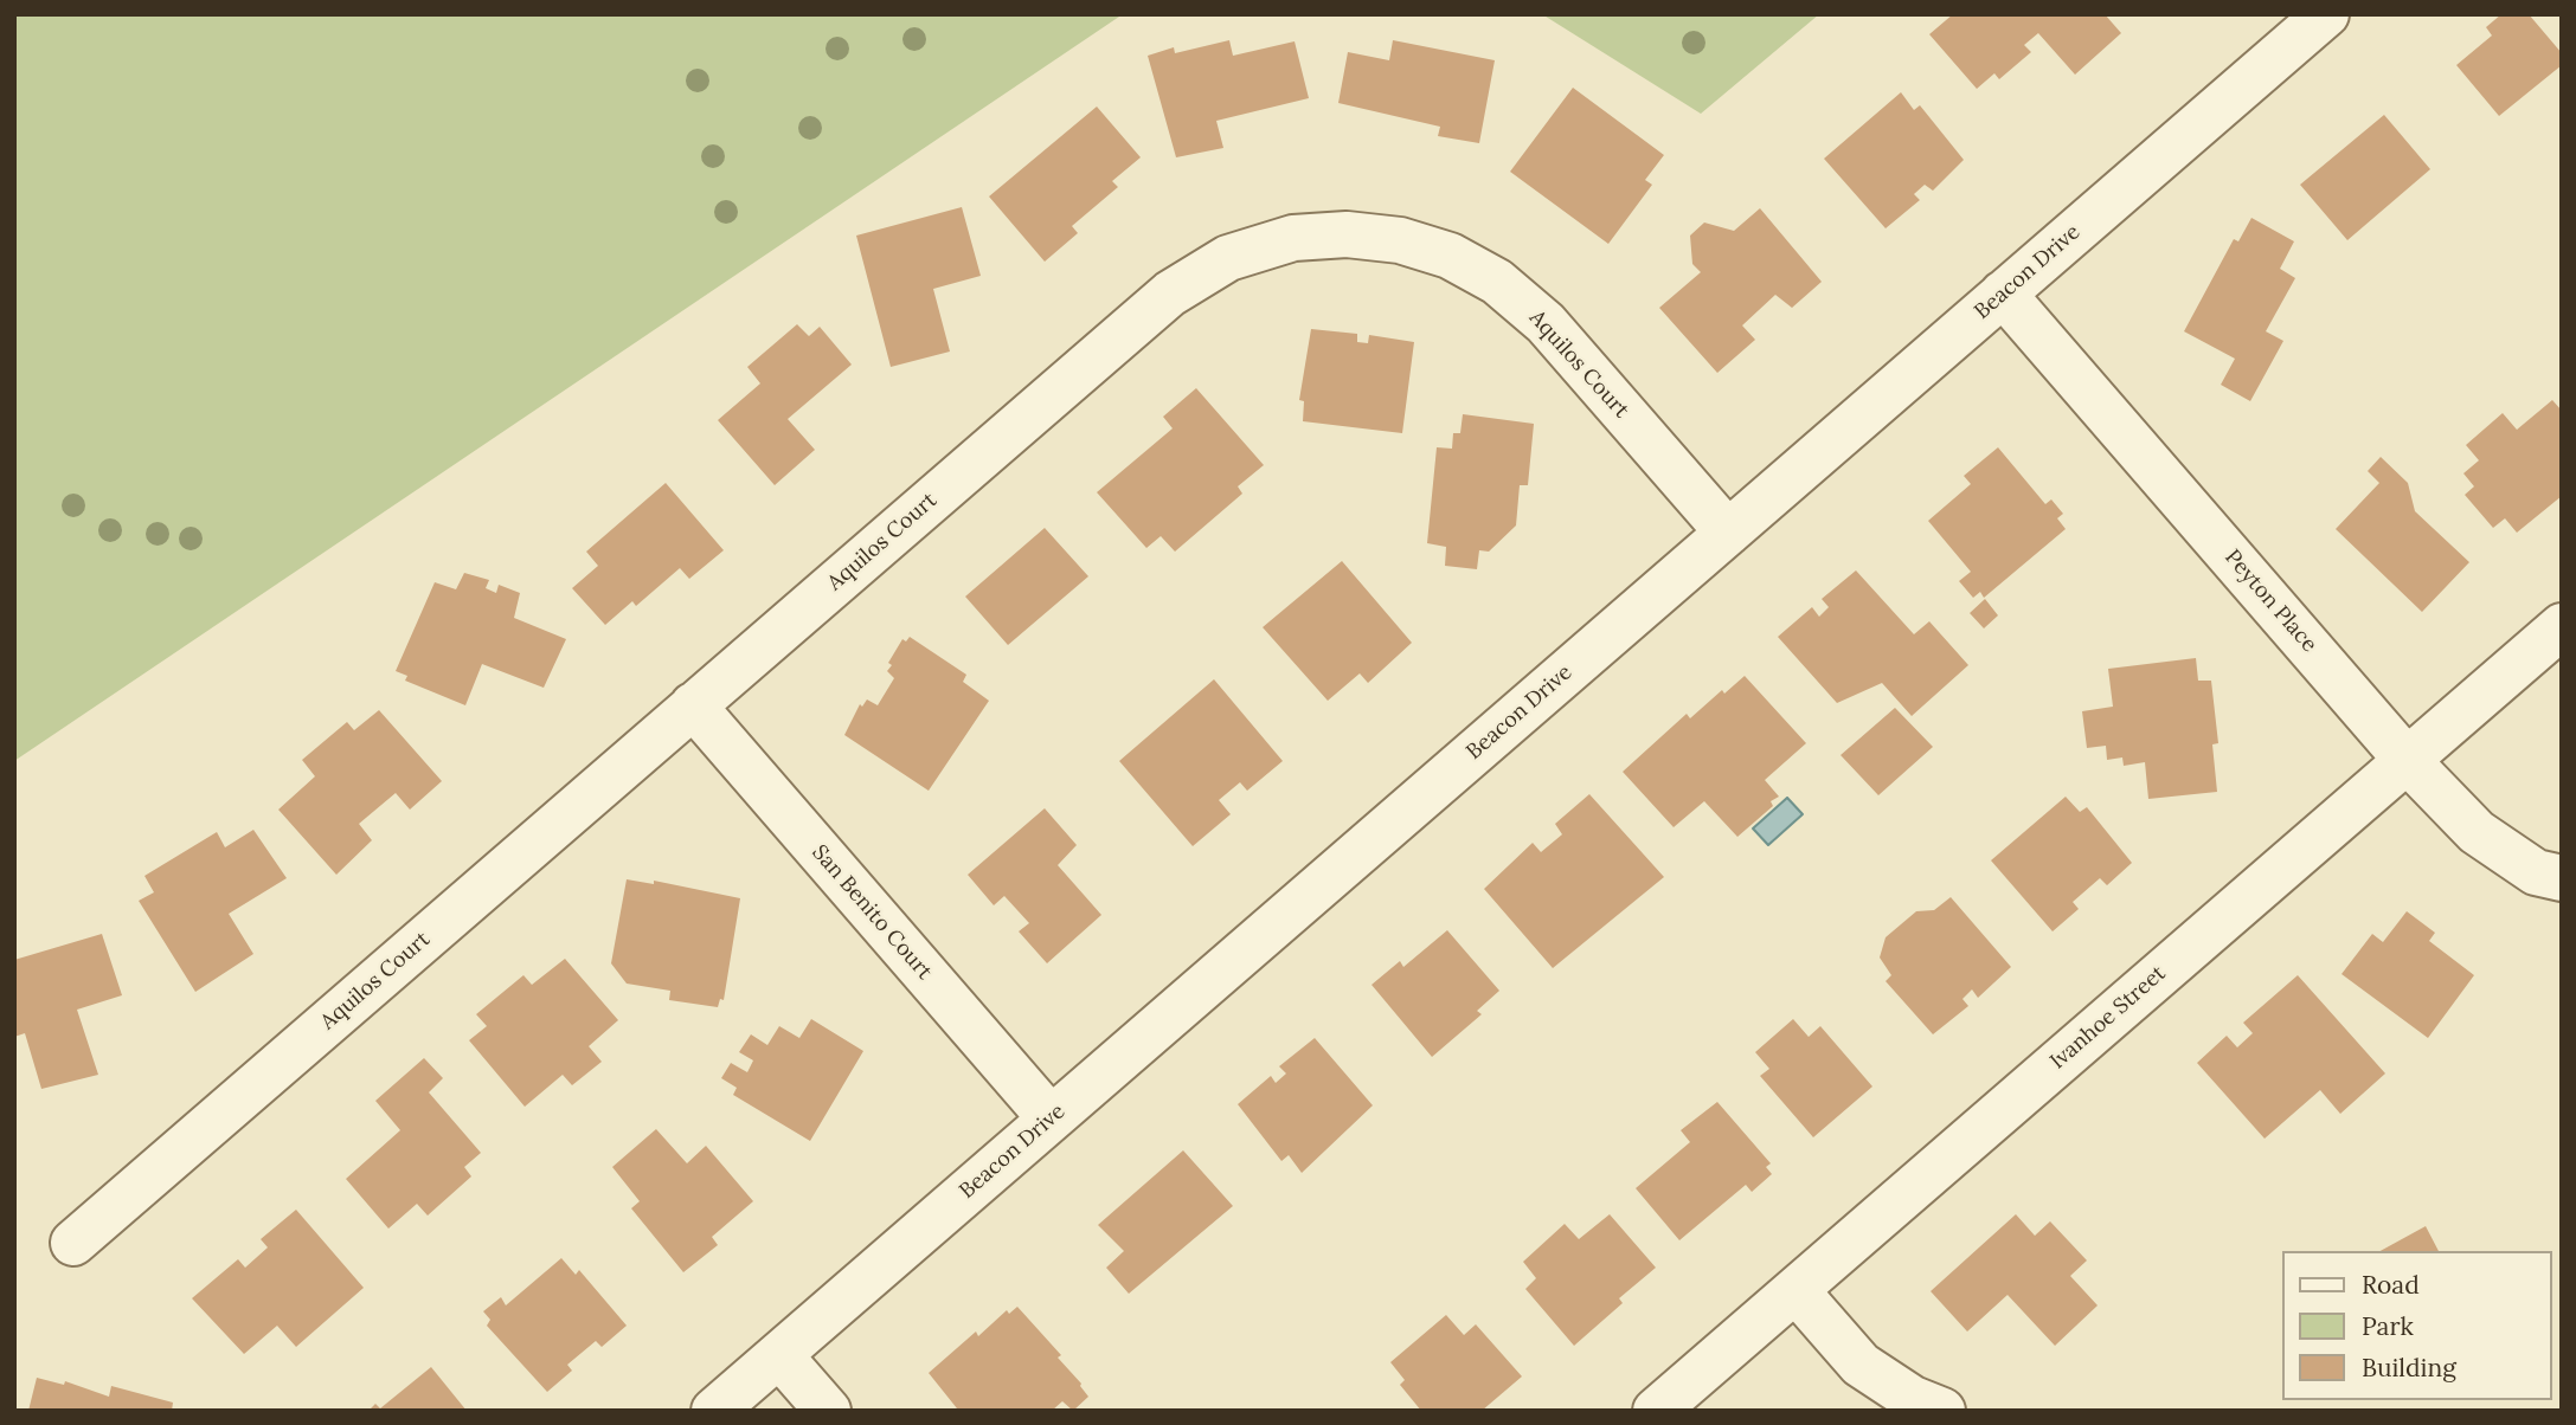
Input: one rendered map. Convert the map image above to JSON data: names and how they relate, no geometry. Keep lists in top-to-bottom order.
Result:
{
  "streets": {
    "street": [
      "Beacon Drive",
      "Aquilos Court",
      "Peyton Place",
      "San Benito Court",
      "Ivanhoe Street"
    ]
  },
  "crossings": [
    ["Beacon Drive", "Aquilos Court"],
    ["Beacon Drive", "Peyton Place"],
    ["Beacon Drive", "San Benito Court"],
    ["Aquilos Court", "San Benito Court"],
    ["Peyton Place", "Ivanhoe Street"]
  ],
  "legend": ["Road", "Park", "Building"]
}
